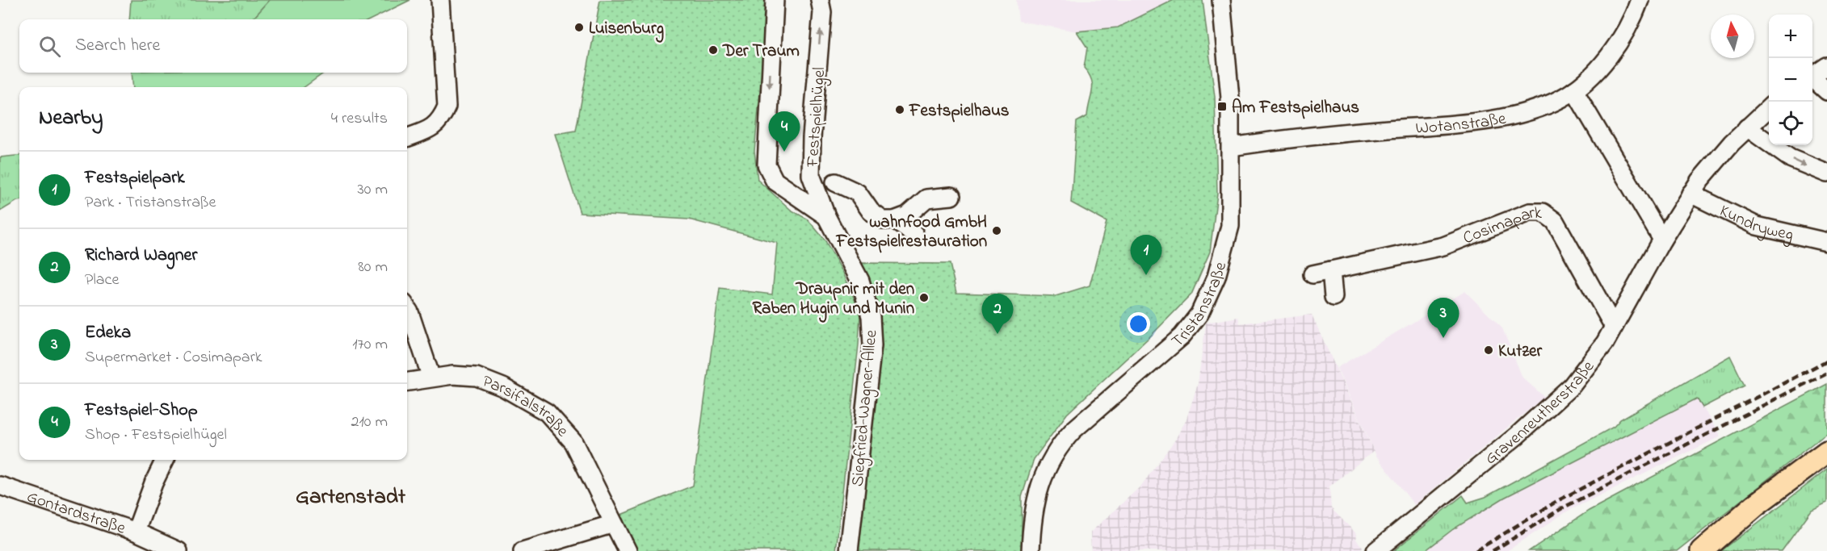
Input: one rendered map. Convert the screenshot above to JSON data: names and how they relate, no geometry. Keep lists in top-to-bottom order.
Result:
{
  "streets": {
    "street": [
      "Festspielhügel",
      "Wotanstraße",
      "Kundryweg",
      "Cosimapark",
      "Tristanstraße",
      "Parsifalstraße",
      "Siegfried-Wagner-Allee",
      "Gravenreutherstraße",
      "Gontardstraße"
    ]
  },
  "crossings": [
    ["Festspielhügel", "Siegfried-Wagner-Allee"],
    ["Wotanstraße", "Tristanstraße"],
    ["Kundryweg", "Gravenreutherstraße"],
    ["Cosimapark", "Gravenreutherstraße"]
  ],
  "one_way": ["Festspielhügel"],
  "districts": ["Gartenstadt"],
  "places": {
    "other": [
      "Luisenburg",
      "Der Traum",
      "Festspielhaus",
      "wahnfood GmbH Festspielrestauration",
      "Draupnir mit den Raben Hugin und Munin",
      "Kutzer"
    ],
    "transit": ["Am Festspielhaus"]
  },
  "north": "top",
  "page": {
    "map_buttons": ["+", "−"],
    "search": "Search here",
    "heading": ["Nearby", "4 results"],
    "pins": [
      "4",
      "1",
      "2",
      "3"
    ],
    "list": [
      {
        "mark": "1",
        "name": "Festspielpark",
        "note": "Park · Tristanstraße",
        "value": "30 m"
      },
      {
        "mark": "2",
        "name": "Richard Wagner",
        "note": "Place",
        "value": "80 m"
      },
      {
        "mark": "3",
        "name": "Edeka",
        "note": "Supermarket · Cosimapark",
        "value": "170 m"
      },
      {
        "mark": "4",
        "name": "Festspiel-Shop",
        "note": "Shop · Festspielhügel",
        "value": "210 m"
      }
    ]
  }
}
